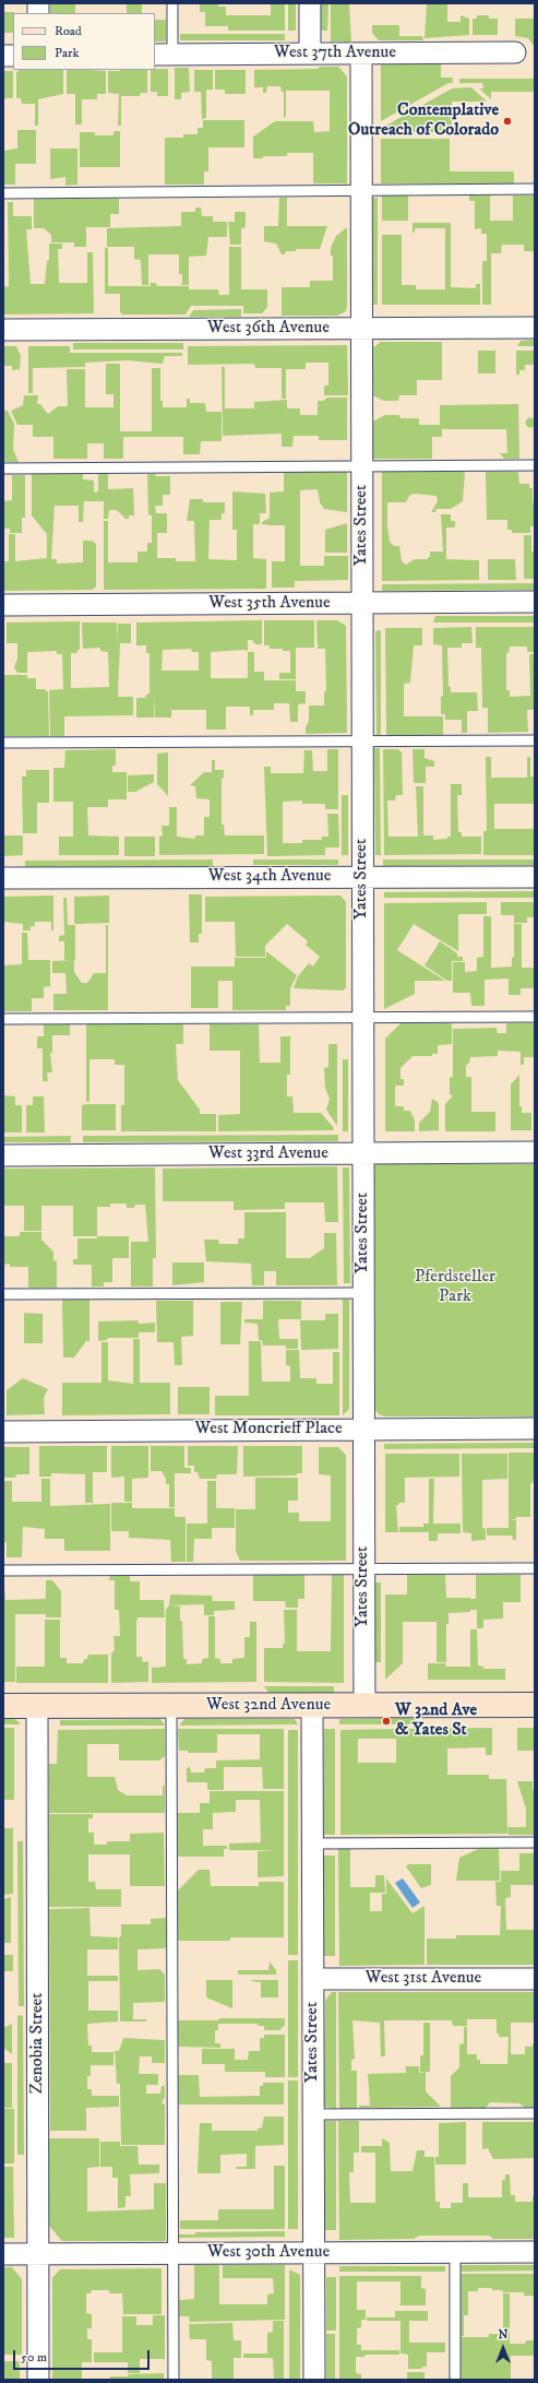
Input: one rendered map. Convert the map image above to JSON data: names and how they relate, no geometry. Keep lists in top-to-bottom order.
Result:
{
  "streets": {
    "street": [
      "West 37th Avenue",
      "West 36th Avenue",
      "Yates Street",
      "West 35th Avenue",
      "West 34th Avenue",
      "West 33rd Avenue",
      "West Moncrieff Place",
      "West 32nd Avenue",
      "West 31st Avenue",
      "Zenobia Street",
      "West 30th Avenue"
    ]
  },
  "crossings": [
    ["West 37th Avenue", "Yates Street"],
    ["West 36th Avenue", "Yates Street"],
    ["Yates Street", "West 35th Avenue"],
    ["Yates Street", "West 34th Avenue"],
    ["Yates Street", "West 33rd Avenue"],
    ["Yates Street", "West Moncrieff Place"],
    ["Yates Street", "West 32nd Avenue"],
    ["Yates Street", "West 31st Avenue"],
    ["Yates Street", "West 30th Avenue"],
    ["West 32nd Avenue", "Zenobia Street"],
    ["Zenobia Street", "West 30th Avenue"]
  ],
  "parks": ["Pferdsteller Park"],
  "places": ["Contemplative Outreach of Colorado", "W 32nd Ave & Yates St"],
  "legend": ["Road", "Park"],
  "scale_bar": "50 m",
  "north": "top"
}
